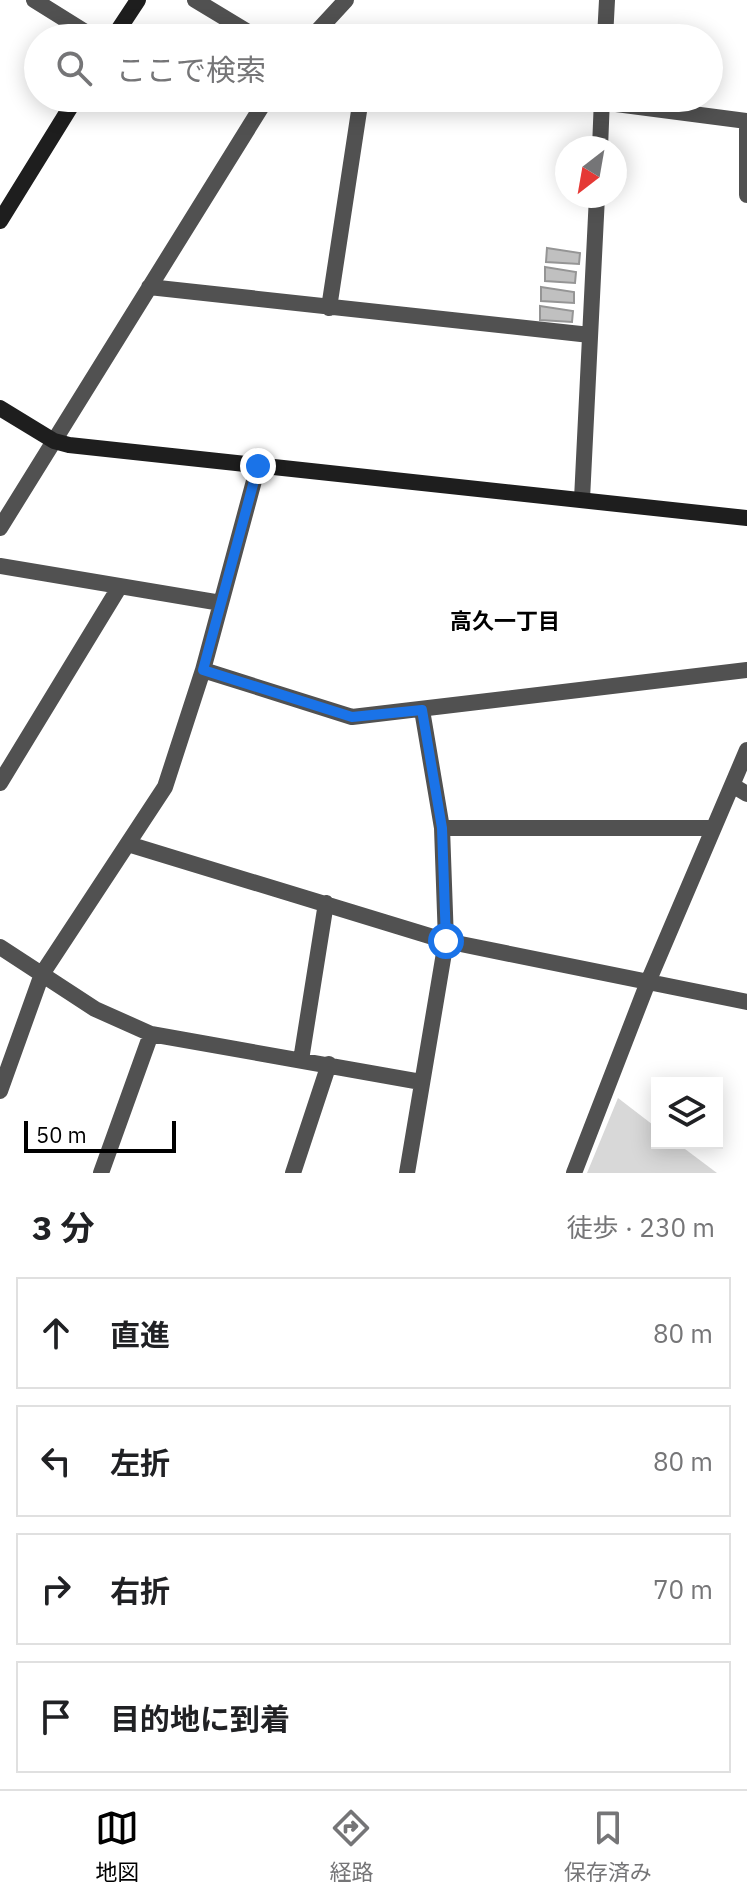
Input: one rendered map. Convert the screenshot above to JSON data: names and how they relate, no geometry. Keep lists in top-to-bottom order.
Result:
{
  "districts": ["高久一丁目"],
  "scale_bar": "50 m",
  "north": "bottom left",
  "page": {
    "search": "ここで検索",
    "scale": "50 m",
    "heading": ["3 分", "徒歩 · 230 m"],
    "list": [
      ["直進", "80 m"],
      ["左折", "80 m"],
      ["右折", "70 m"],
      "目的地に到着"
    ],
    "nav": ["地図", "経路", "保存済み"]
  }
}
